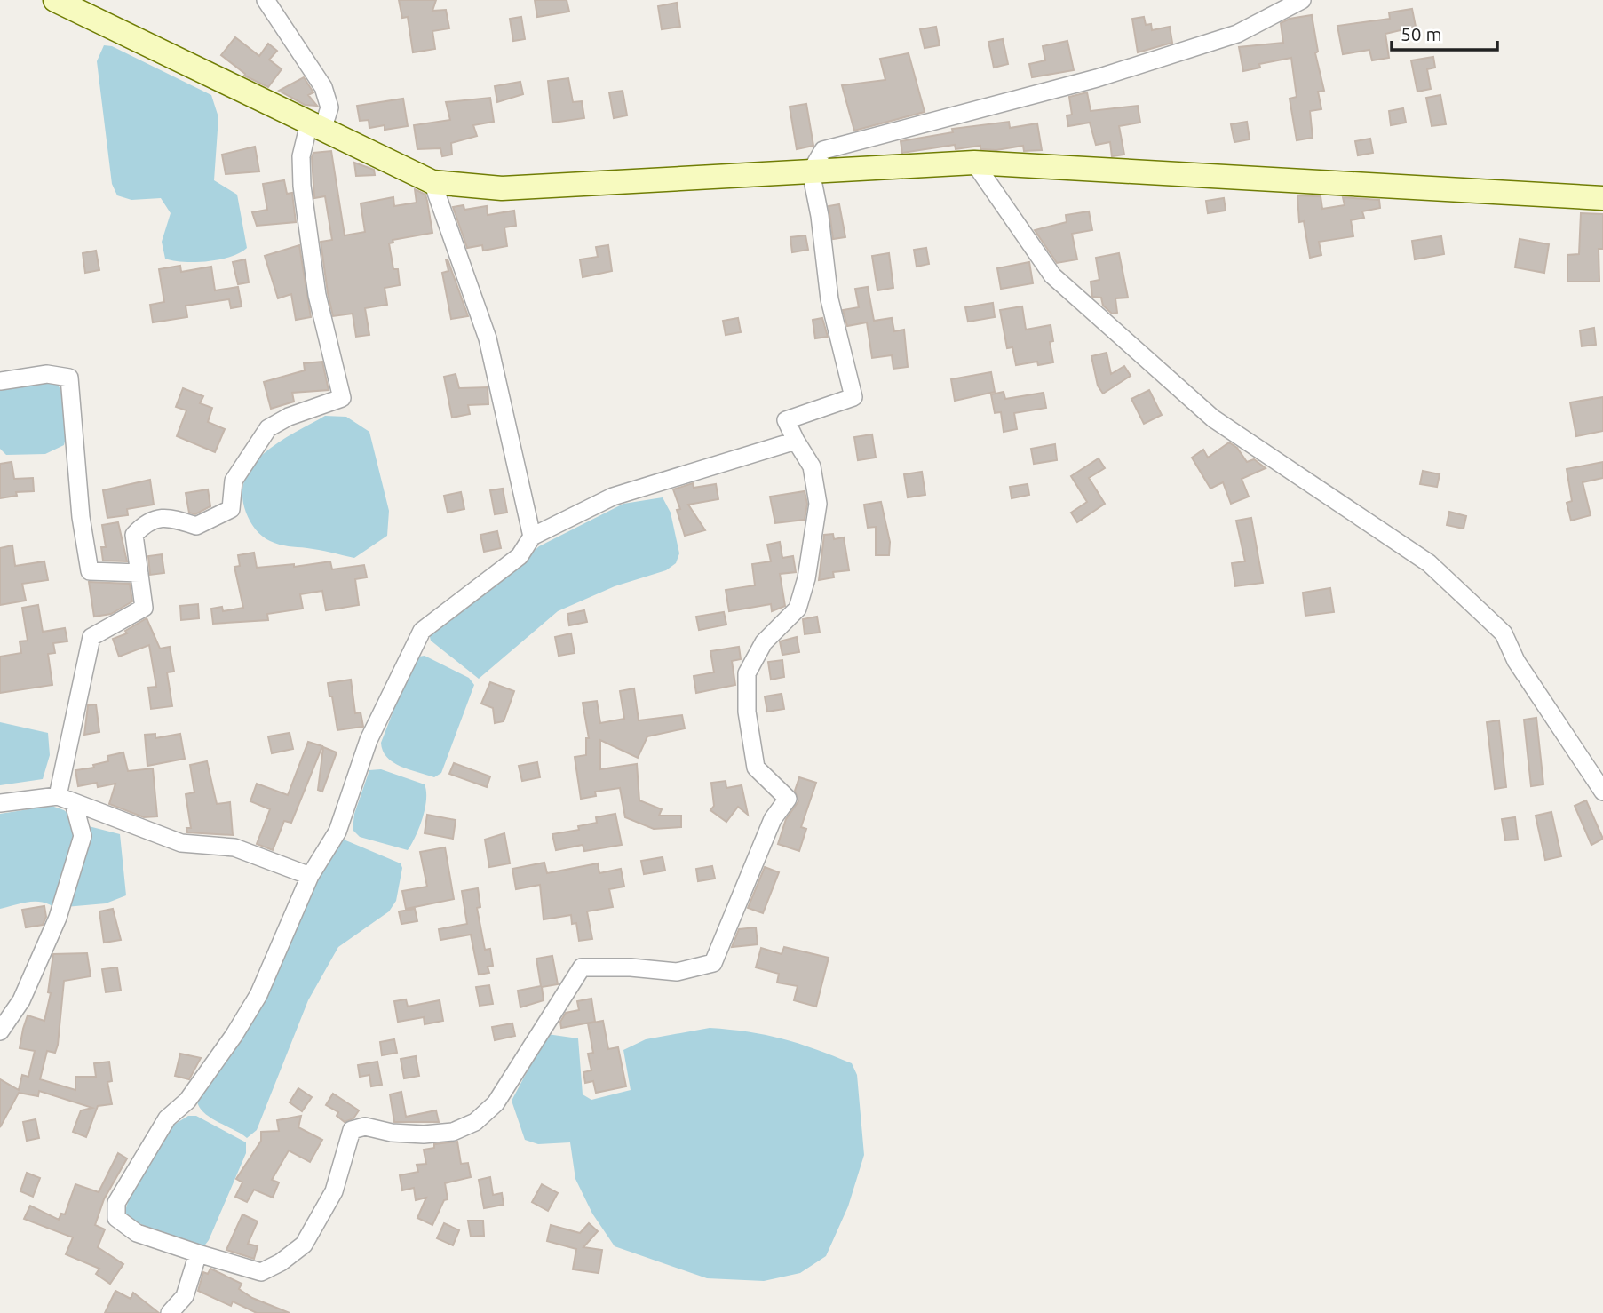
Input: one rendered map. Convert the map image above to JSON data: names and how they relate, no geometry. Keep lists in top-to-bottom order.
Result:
{
  "scale_bar": "50 m"
}
